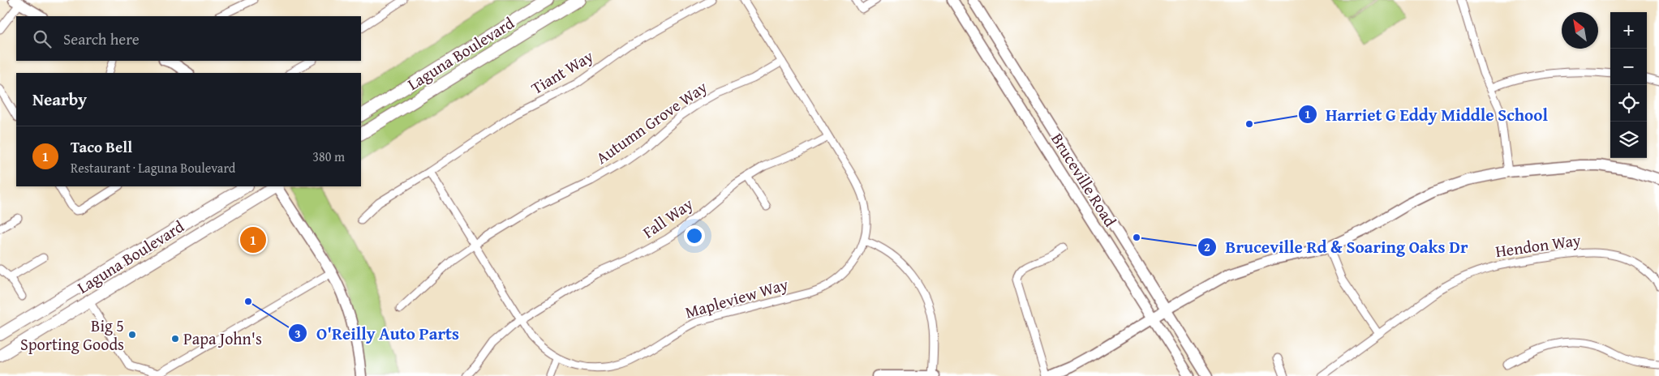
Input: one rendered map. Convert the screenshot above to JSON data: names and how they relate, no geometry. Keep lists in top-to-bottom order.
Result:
{
  "streets": {
    "main road": ["Laguna Boulevard"],
    "street": [
      "Tiant Way",
      "Autumn Grove Way",
      "Bruceville Road",
      "Fall Way",
      "Hendon Way",
      "Mapleview Way"
    ]
  },
  "crossings": [
    ["Tiant Way", "Mapleview Way"],
    ["Autumn Grove Way", "Mapleview Way"],
    ["Fall Way", "Mapleview Way"]
  ],
  "places": [
    "Harriet G Eddy Middle School",
    "Bruceville Rd & Soaring Oaks Dr",
    "O'Reilly Auto Parts",
    "Big 5 Sporting Goods",
    "Papa John's"
  ],
  "north": "top left",
  "page": {
    "map_buttons": ["+", "−"],
    "search": "Search here",
    "heading": "Nearby",
    "list": [
      {
        "mark": "1",
        "name": "Taco Bell",
        "note": "Restaurant · Laguna Boulevard",
        "value": "380 m"
      }
    ],
    "pins": "1"
  }
}
